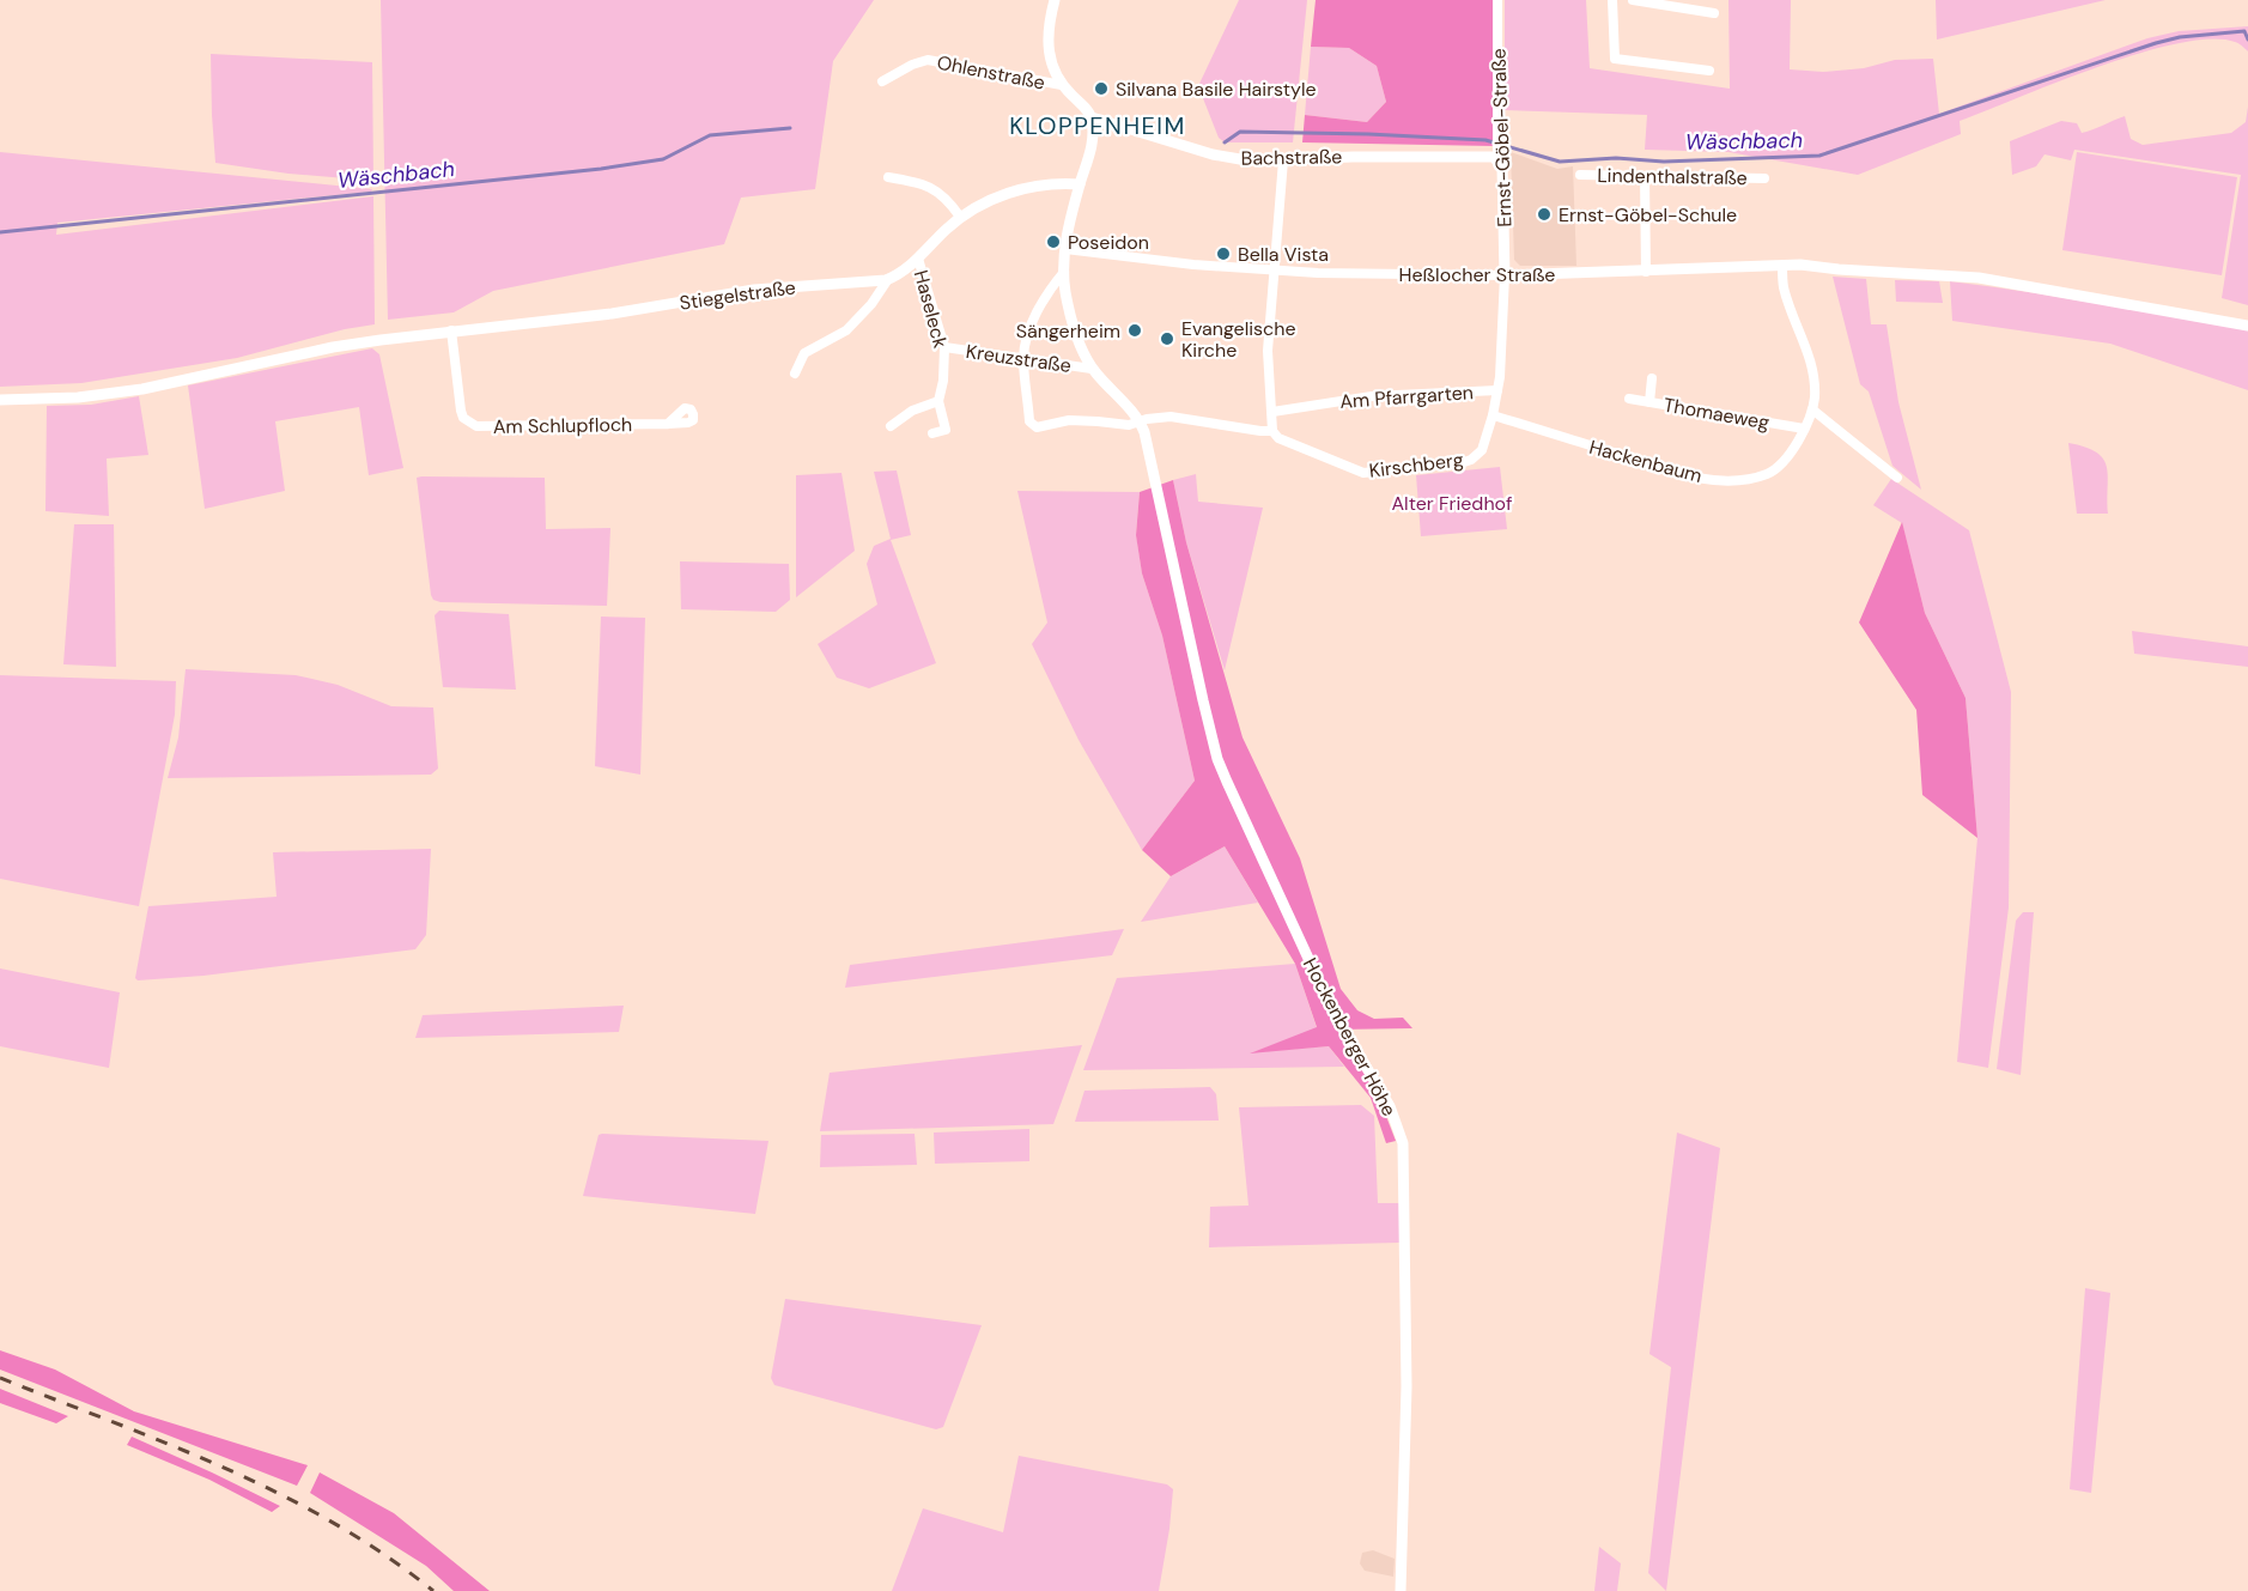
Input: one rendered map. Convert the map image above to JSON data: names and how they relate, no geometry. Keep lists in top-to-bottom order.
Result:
{
  "streets": {
    "street": [
      "Ohlenstraße",
      "Ernst-Göbel-Straße",
      "Bachstraße",
      "Lindenthalstraße",
      "Heßlocher Straße",
      "Stiegelstraße",
      "Haseleck",
      "Kreuzstraße",
      "Am Pfarrgarten",
      "Thomaeweg",
      "Am Schlupfloch",
      "Hackenbaum",
      "Kirschberg",
      "Hockenberger Höhe"
    ]
  },
  "crossings": [
    ["Ernst-Göbel-Straße", "Bachstraße"],
    ["Ernst-Göbel-Straße", "Heßlocher Straße"],
    ["Ernst-Göbel-Straße", "Kirschberg"],
    ["Heßlocher Straße", "Hackenbaum"],
    ["Heßlocher Straße", "Kirschberg"],
    ["Stiegelstraße", "Haseleck"],
    ["Stiegelstraße", "Am Schlupfloch"],
    ["Haseleck", "Kreuzstraße"],
    ["Kreuzstraße", "Kirschberg"],
    ["Am Pfarrgarten", "Kirschberg"],
    ["Thomaeweg", "Hackenbaum"],
    ["Hackenbaum", "Kirschberg"],
    ["Kirschberg", "Hockenberger Höhe"]
  ],
  "districts": ["KLOPPENHEIM"],
  "water": ["Wäschbach"],
  "parks": ["Alter Friedhof"],
  "places": [
    "Silvana Basile Hairstyle",
    "Ernst-Göbel-Schule",
    "Poseidon",
    "Bella Vista",
    "Sängerheim",
    "Evangelische Kirche"
  ]
}
